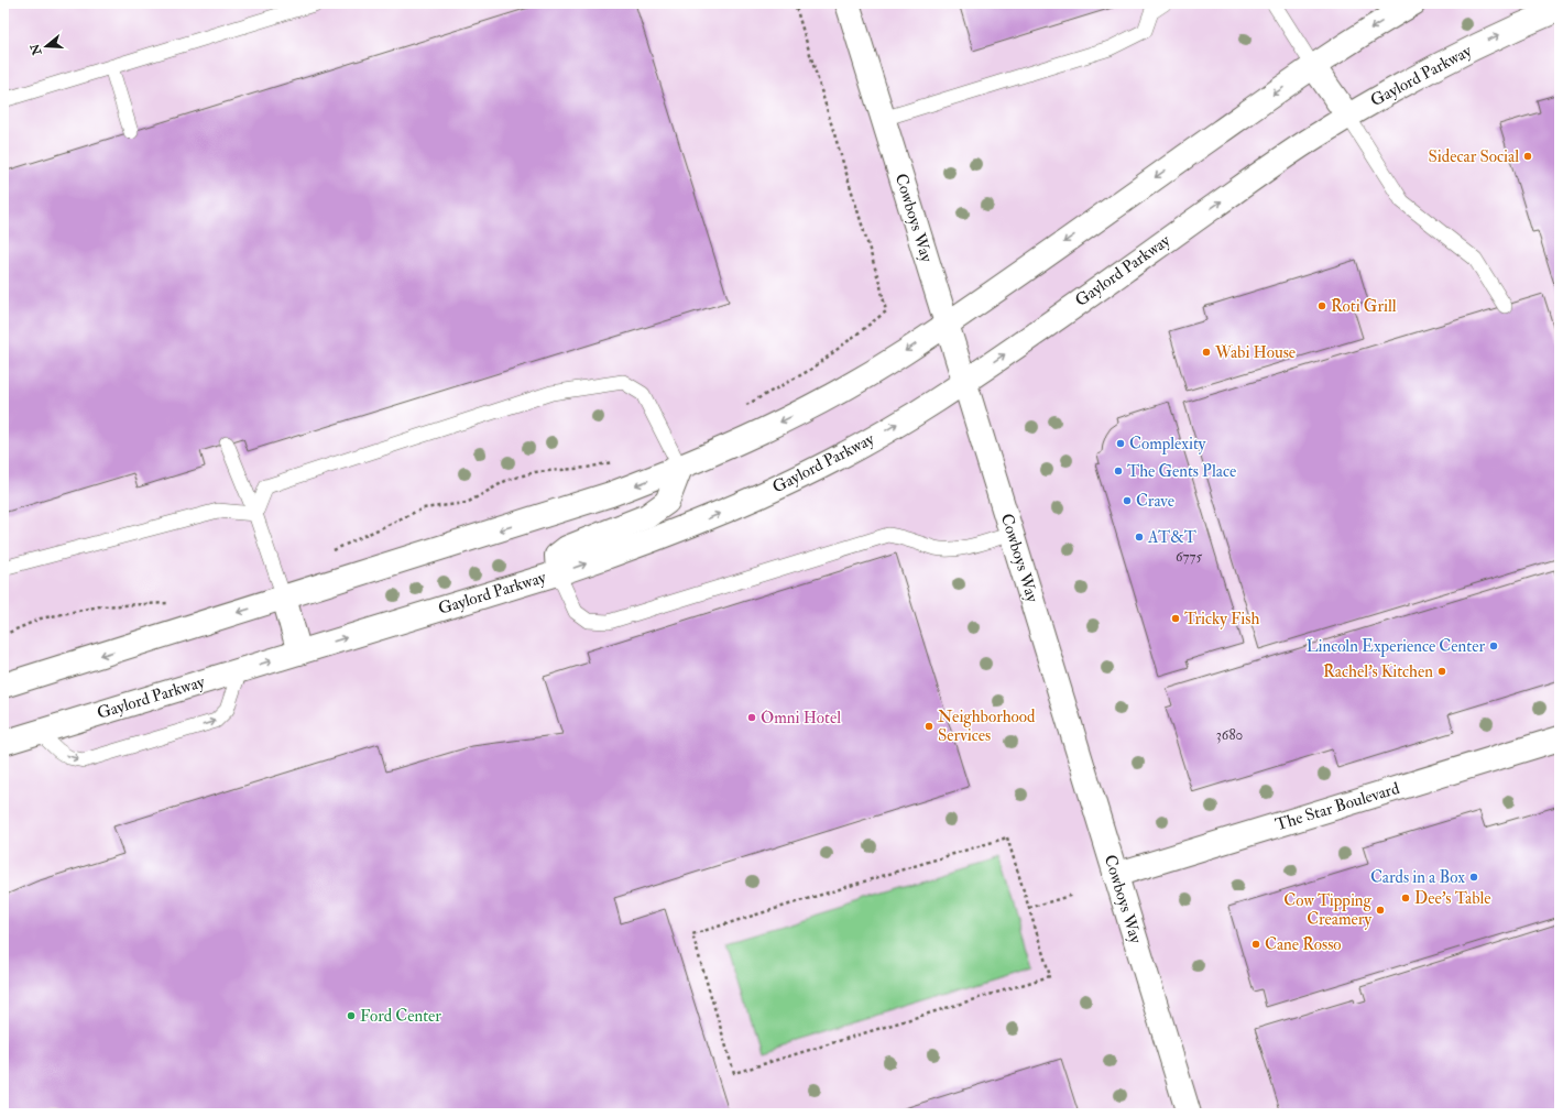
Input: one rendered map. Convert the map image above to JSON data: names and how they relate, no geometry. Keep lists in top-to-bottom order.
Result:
{
  "streets": {
    "street": ["Gaylord Parkway", "Cowboys Way", "The Star Boulevard"]
  },
  "crossings": [
    ["Gaylord Parkway", "Cowboys Way"],
    ["Cowboys Way", "The Star Boulevard"]
  ],
  "places": [
    "Sidecar Social",
    "Roti Grill",
    "Wabi House",
    "Complexity",
    "The Gents Place",
    "Crave",
    "AT&T",
    "Tricky Fish",
    "Lincoln Experience Center",
    "Rachel's Kitchen",
    "Omni Hotel",
    "Neighborhood Services",
    "Cards in a Box",
    "Dee's Table",
    "Cow Tipping Creamery",
    "Cane Rosso",
    "Ford Center"
  ],
  "house_numbers": ["6775", "3680"],
  "north": "left"
}
